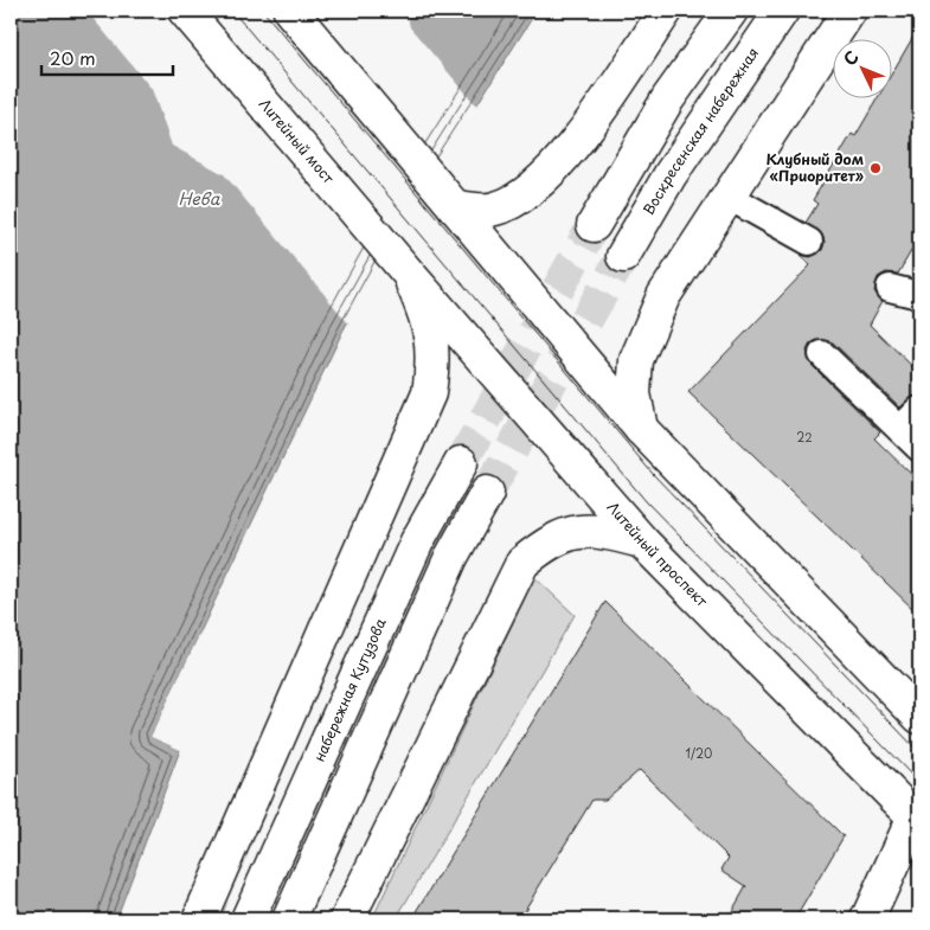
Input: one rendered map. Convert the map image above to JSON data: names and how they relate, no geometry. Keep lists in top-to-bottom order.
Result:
{
  "streets": {
    "main road": [
      "Воскресенская набережная",
      "Литейный мост",
      "Литейный проспект",
      "набережная Кутузова"
    ]
  },
  "crossings": [
    ["Литейный мост", "Литейный проспект"]
  ],
  "water": ["Нева"],
  "places": ["Клубный дом «Приоритет»"],
  "house_numbers": ["22", "1/20"],
  "scale_bar": "20 m",
  "north": "top left"
}
